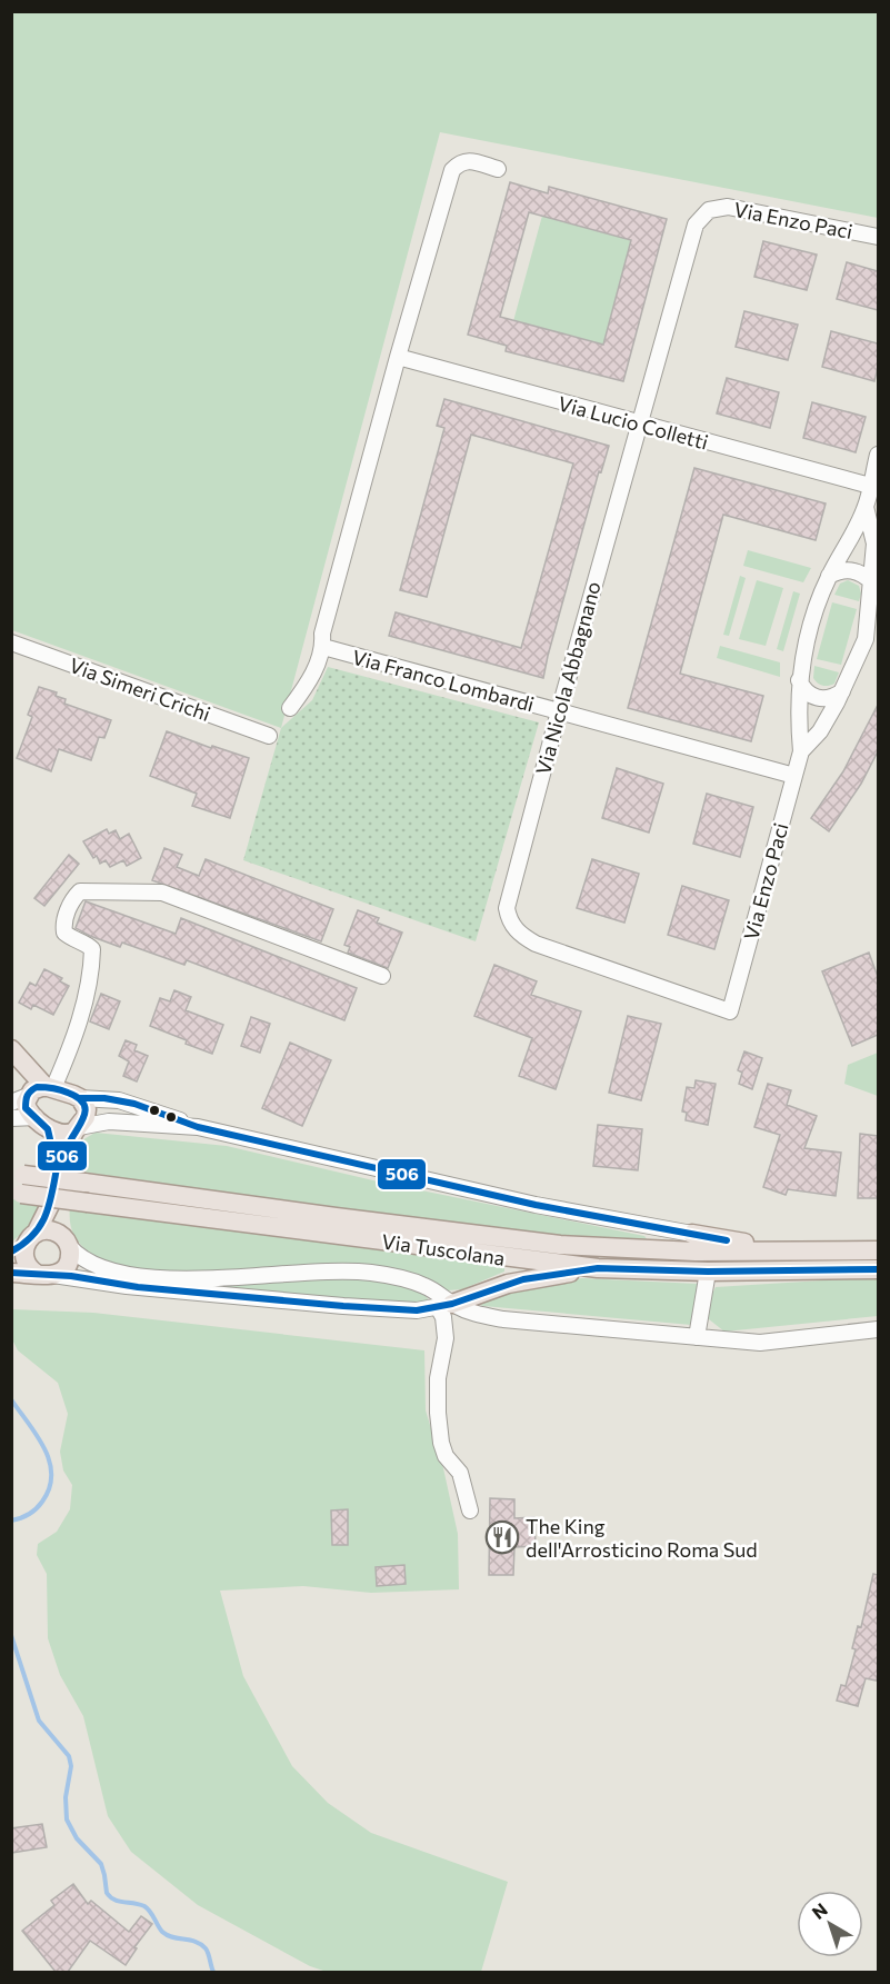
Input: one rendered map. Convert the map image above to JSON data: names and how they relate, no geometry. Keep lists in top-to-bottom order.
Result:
{
  "streets": {
    "main road": ["Via Tuscolana"],
    "street": [
      "Via Enzo Paci",
      "Via Lucio Colletti",
      "Via Nicola Abbagnano",
      "Via Franco Lombardi",
      "Via Simeri Crichi"
    ]
  },
  "crossings": [
    ["Via Enzo Paci", "Via Lucio Colletti"],
    ["Via Enzo Paci", "Via Nicola Abbagnano"],
    ["Via Enzo Paci", "Via Franco Lombardi"],
    ["Via Lucio Colletti", "Via Nicola Abbagnano"],
    ["Via Nicola Abbagnano", "Via Franco Lombardi"]
  ],
  "places": {
    "restaurant": ["The King dell'Arrosticino Roma Sud"]
  },
  "lines": ["transit line 506"],
  "north": "top left"
}
